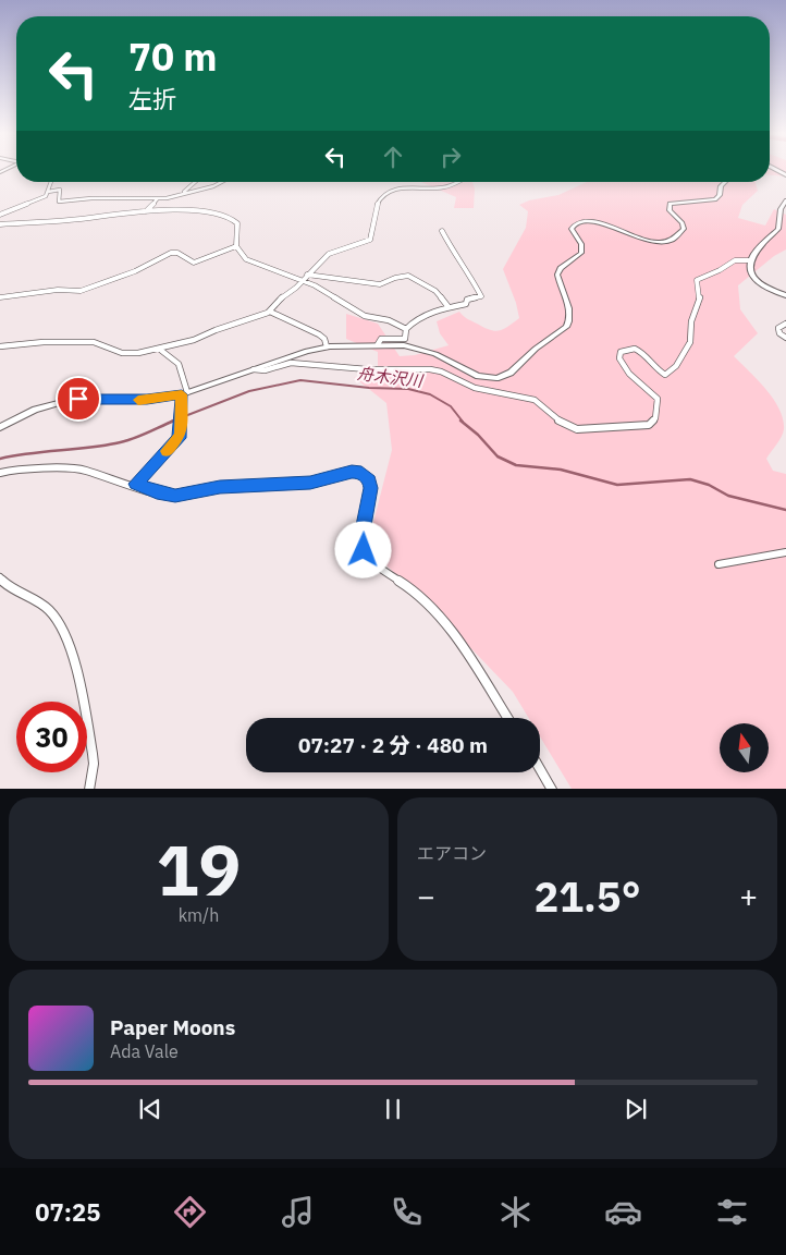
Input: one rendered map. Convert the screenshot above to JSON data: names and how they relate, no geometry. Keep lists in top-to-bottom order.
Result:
{
  "water": ["舟木沢川"],
  "north": "top",
  "page": {
    "turn": ["70 m", "左折"],
    "limit": "30",
    "trip": "07:27 · 2 分 · 480 m",
    "tile": [
      ["19", "km/h"],
      "エアコン"
    ],
    "heat": ["−", "21.5°", "+"],
    "song": ["Paper Moons", "Ada Vale"],
    "tabs": "07:25"
  }
}
